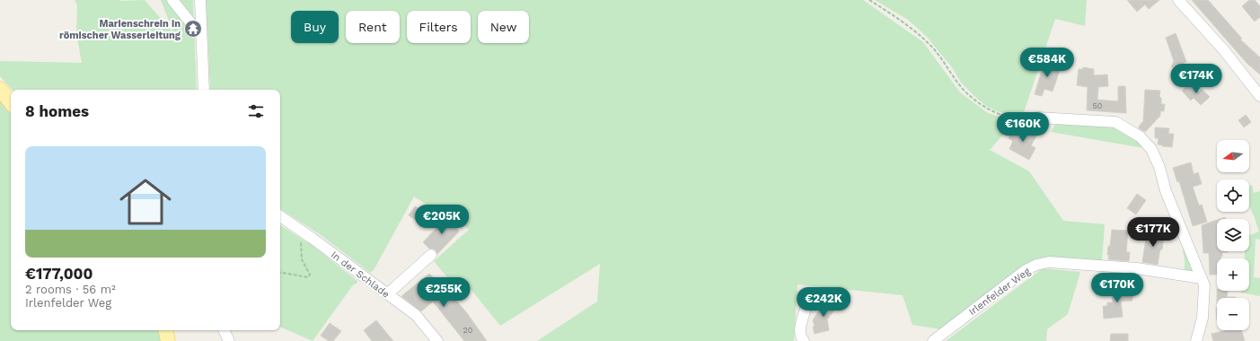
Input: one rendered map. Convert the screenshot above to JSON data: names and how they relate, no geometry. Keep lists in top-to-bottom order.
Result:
{
  "streets": {
    "street": ["In der Schlade", "Irlenfelder Weg"]
  },
  "places": {
    "temple": ["Marienschrein in römischer Wasserleitung"]
  },
  "house_numbers": ["50", "20"],
  "north": "left",
  "page": {
    "chip": [
      "Buy",
      "Rent",
      "Filters",
      "New"
    ],
    "price": [
      "€584K",
      "€174K",
      "€160K",
      "€205K",
      "€177K",
      "€170K",
      "€255K",
      "€242K"
    ],
    "heading": "8 homes",
    "list": [
      {
        "name": "€177,000",
        "note": "2 rooms · 56 m² · Irlenfelder Weg"
      }
    ],
    "map_buttons": ["+", "−"]
  }
}
